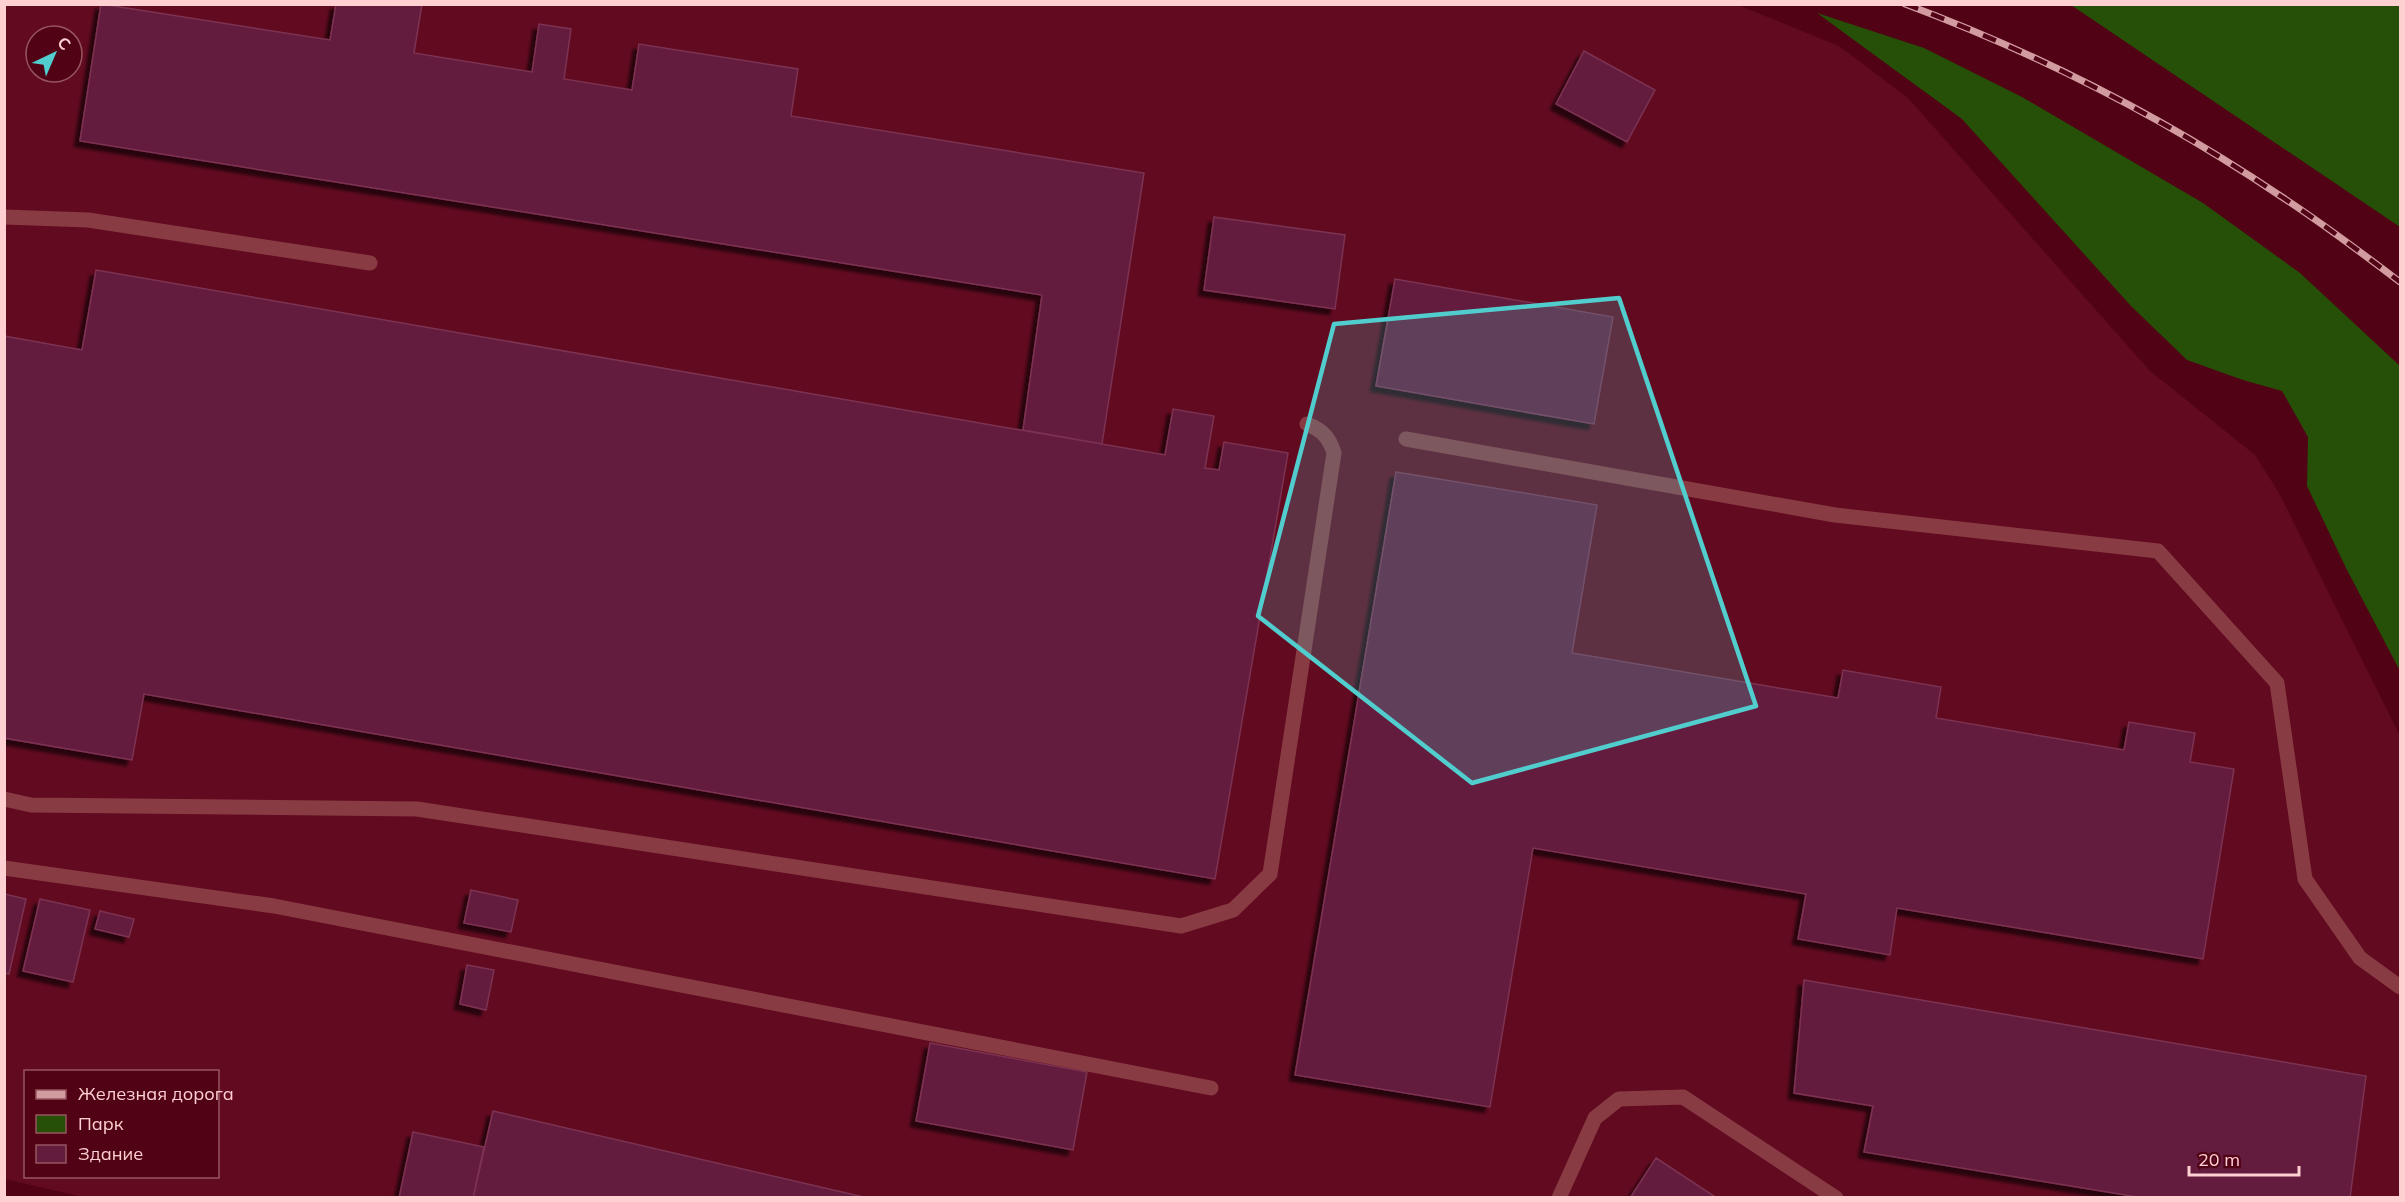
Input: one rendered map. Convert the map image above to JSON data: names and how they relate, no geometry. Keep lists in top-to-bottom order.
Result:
{
  "legend": ["Железная дорога", "Парк", "Здание"],
  "scale_bar": "20 m",
  "north": "top right"
}
